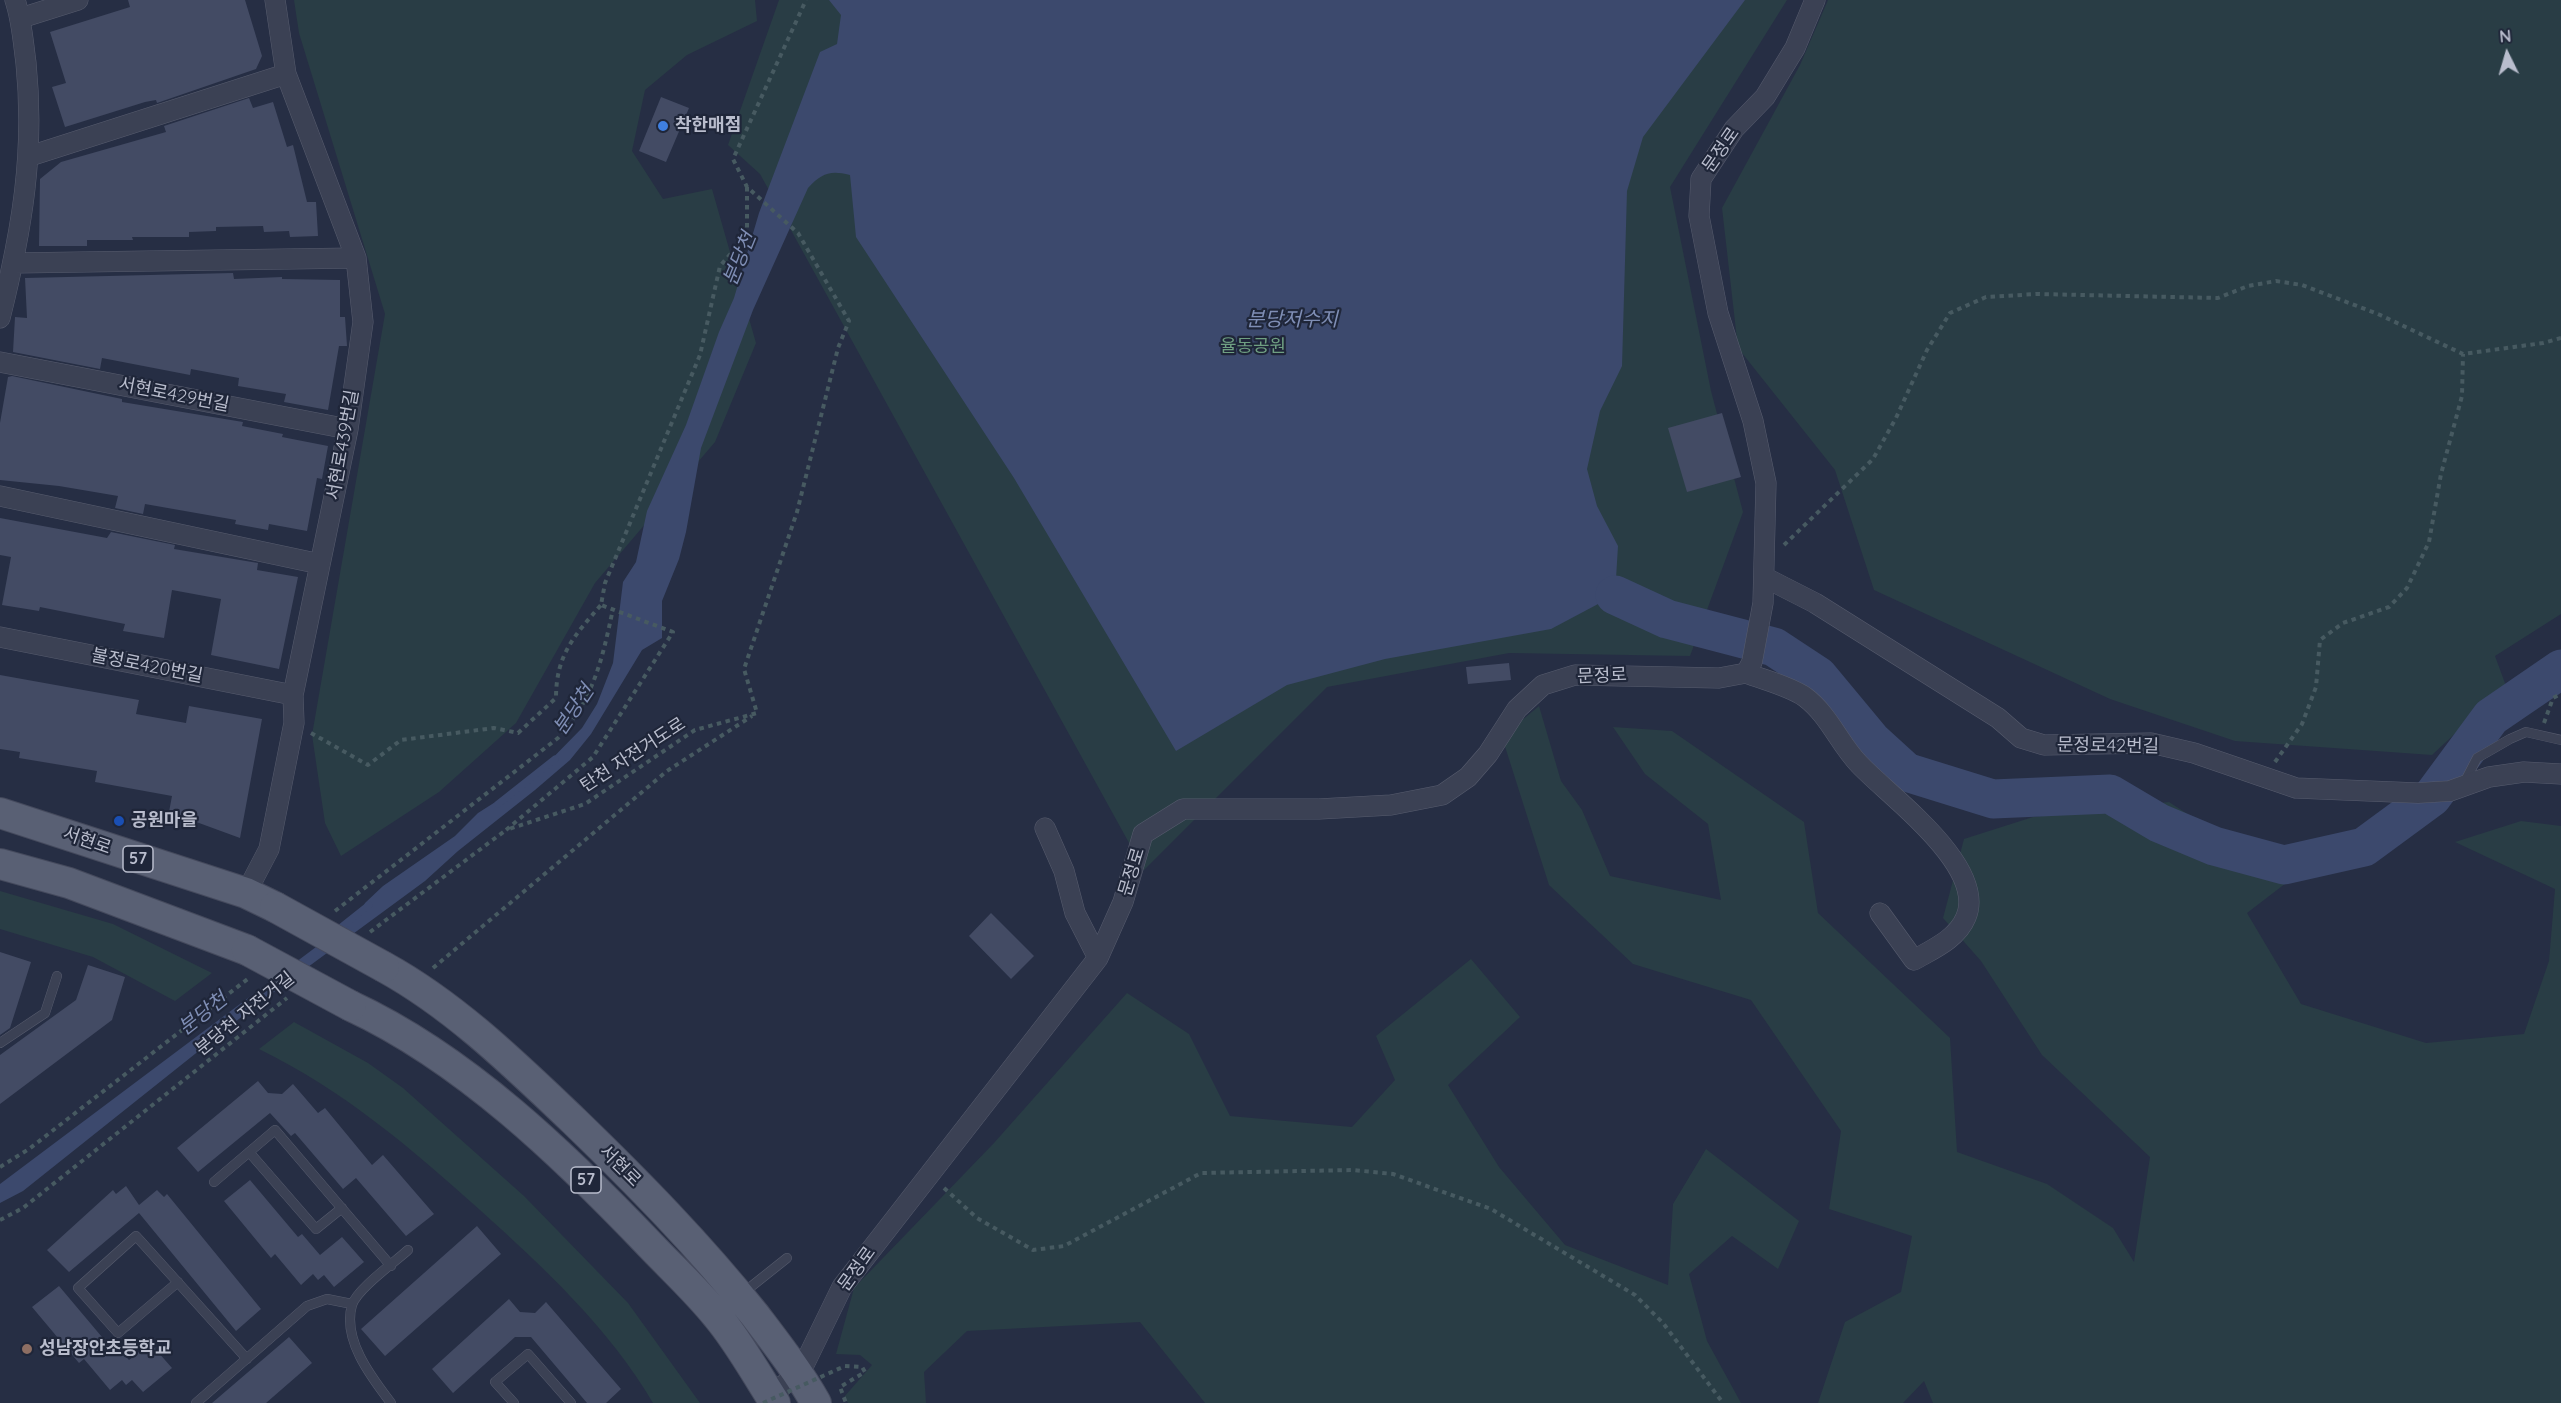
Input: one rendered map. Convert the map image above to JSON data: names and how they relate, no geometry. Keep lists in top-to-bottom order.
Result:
{
  "streets": {
    "main road": ["서현로", "57"],
    "street": [
      "문정로",
      "서현로429번길",
      "서현로439번길",
      "불정로420번길",
      "문정로42번길"
    ],
    "path": ["탄천 자전거도로", "분당천 자전거길"]
  },
  "crossings": [
    ["문정로", "문정로42번길"],
    ["문정로", "서현로"],
    ["서현로429번길", "서현로439번길"],
    ["서현로439번길", "불정로420번길"],
    ["서현로439번길", "서현로"]
  ],
  "water": ["분당천", "분당저수지"],
  "parks": ["율동공원"],
  "places": ["착한매점", "공원마을", "성남장안초등학교"],
  "north": "top"
}
